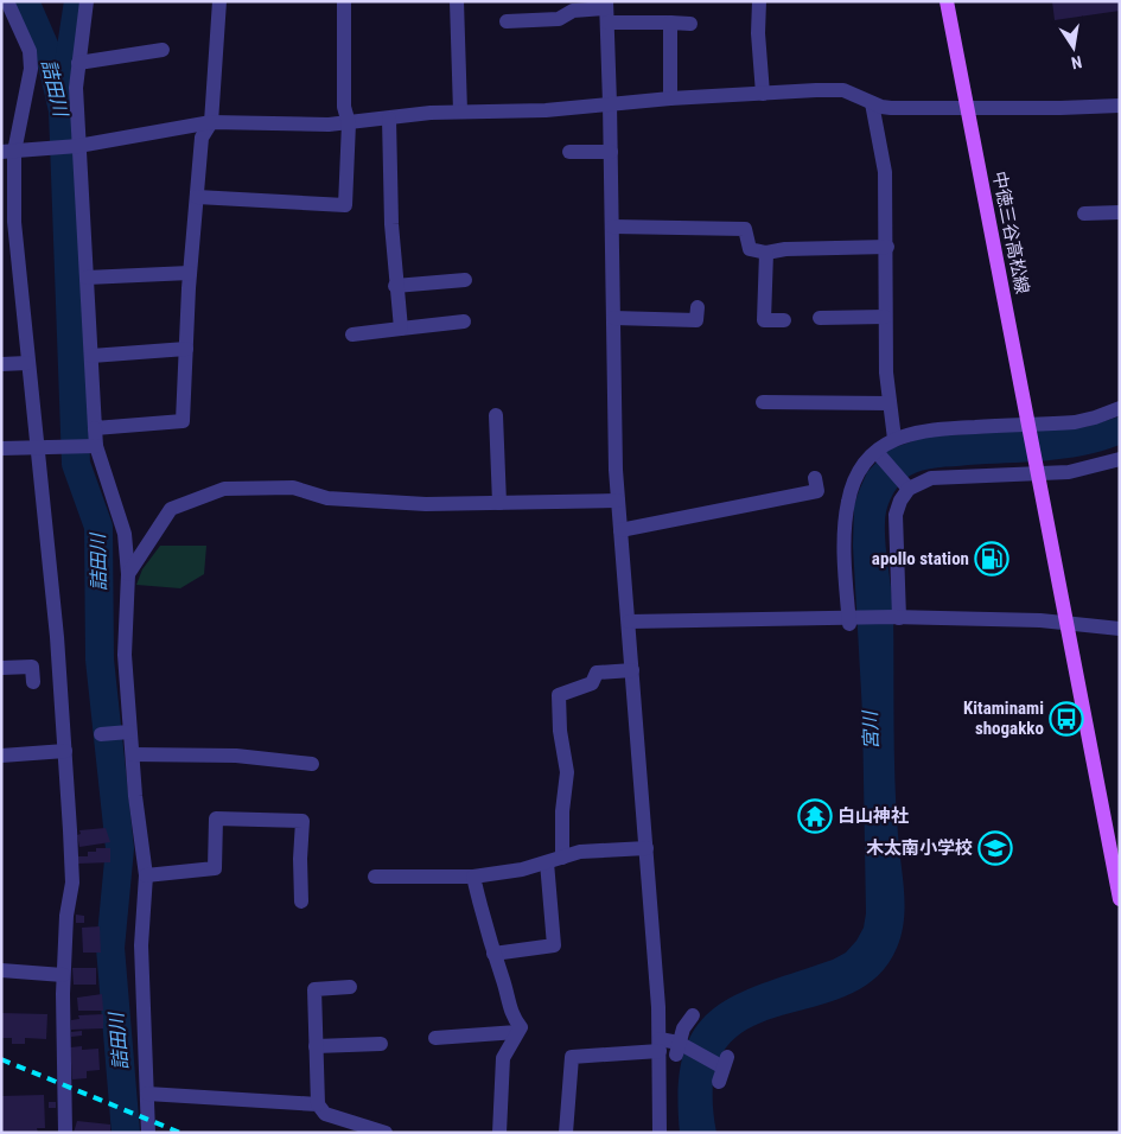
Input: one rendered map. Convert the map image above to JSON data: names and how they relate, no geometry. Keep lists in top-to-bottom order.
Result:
{
  "streets": {
    "main road": ["中徳三谷高松線"]
  },
  "water": ["詰田川", "宮川"],
  "places": {
    "fuel station": ["apollo station"],
    "bus stop": ["Kitaminami shogakko"],
    "temple": ["白山神社"],
    "school or university": ["木太南小学校"]
  },
  "north": "bottom"
}
